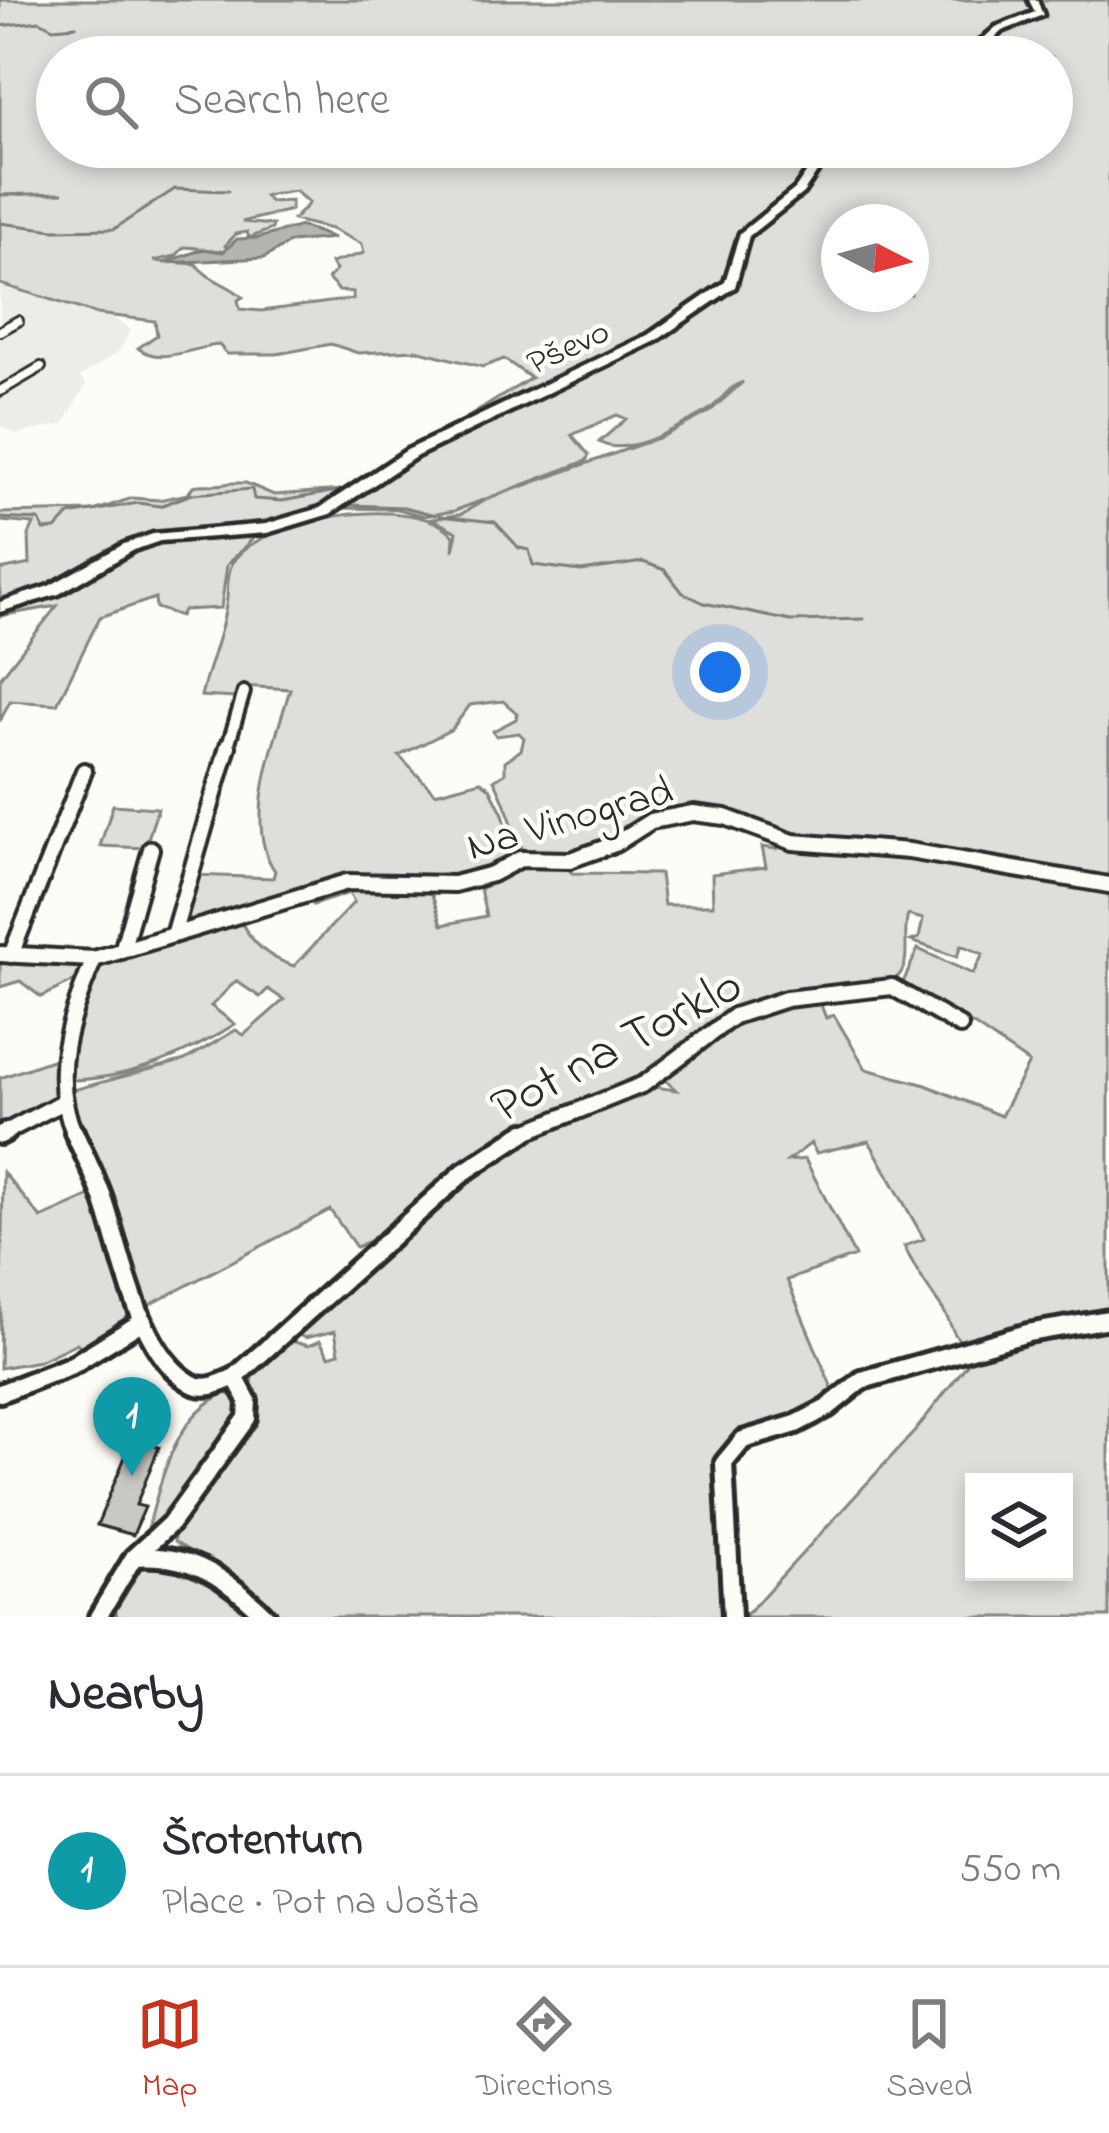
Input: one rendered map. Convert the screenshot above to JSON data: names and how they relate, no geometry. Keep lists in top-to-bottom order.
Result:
{
  "streets": {
    "street": ["Pševo", "Na Vinograd", "Pot na Torklo"]
  },
  "north": "right",
  "page": {
    "search": "Search here",
    "pins": "1",
    "heading": "Nearby",
    "list": [
      {
        "mark": "1",
        "name": "Šrotenturn",
        "note": "Place · Pot na Jošta",
        "value": "550 m"
      }
    ],
    "nav": ["Map", "Directions", "Saved"]
  }
}
